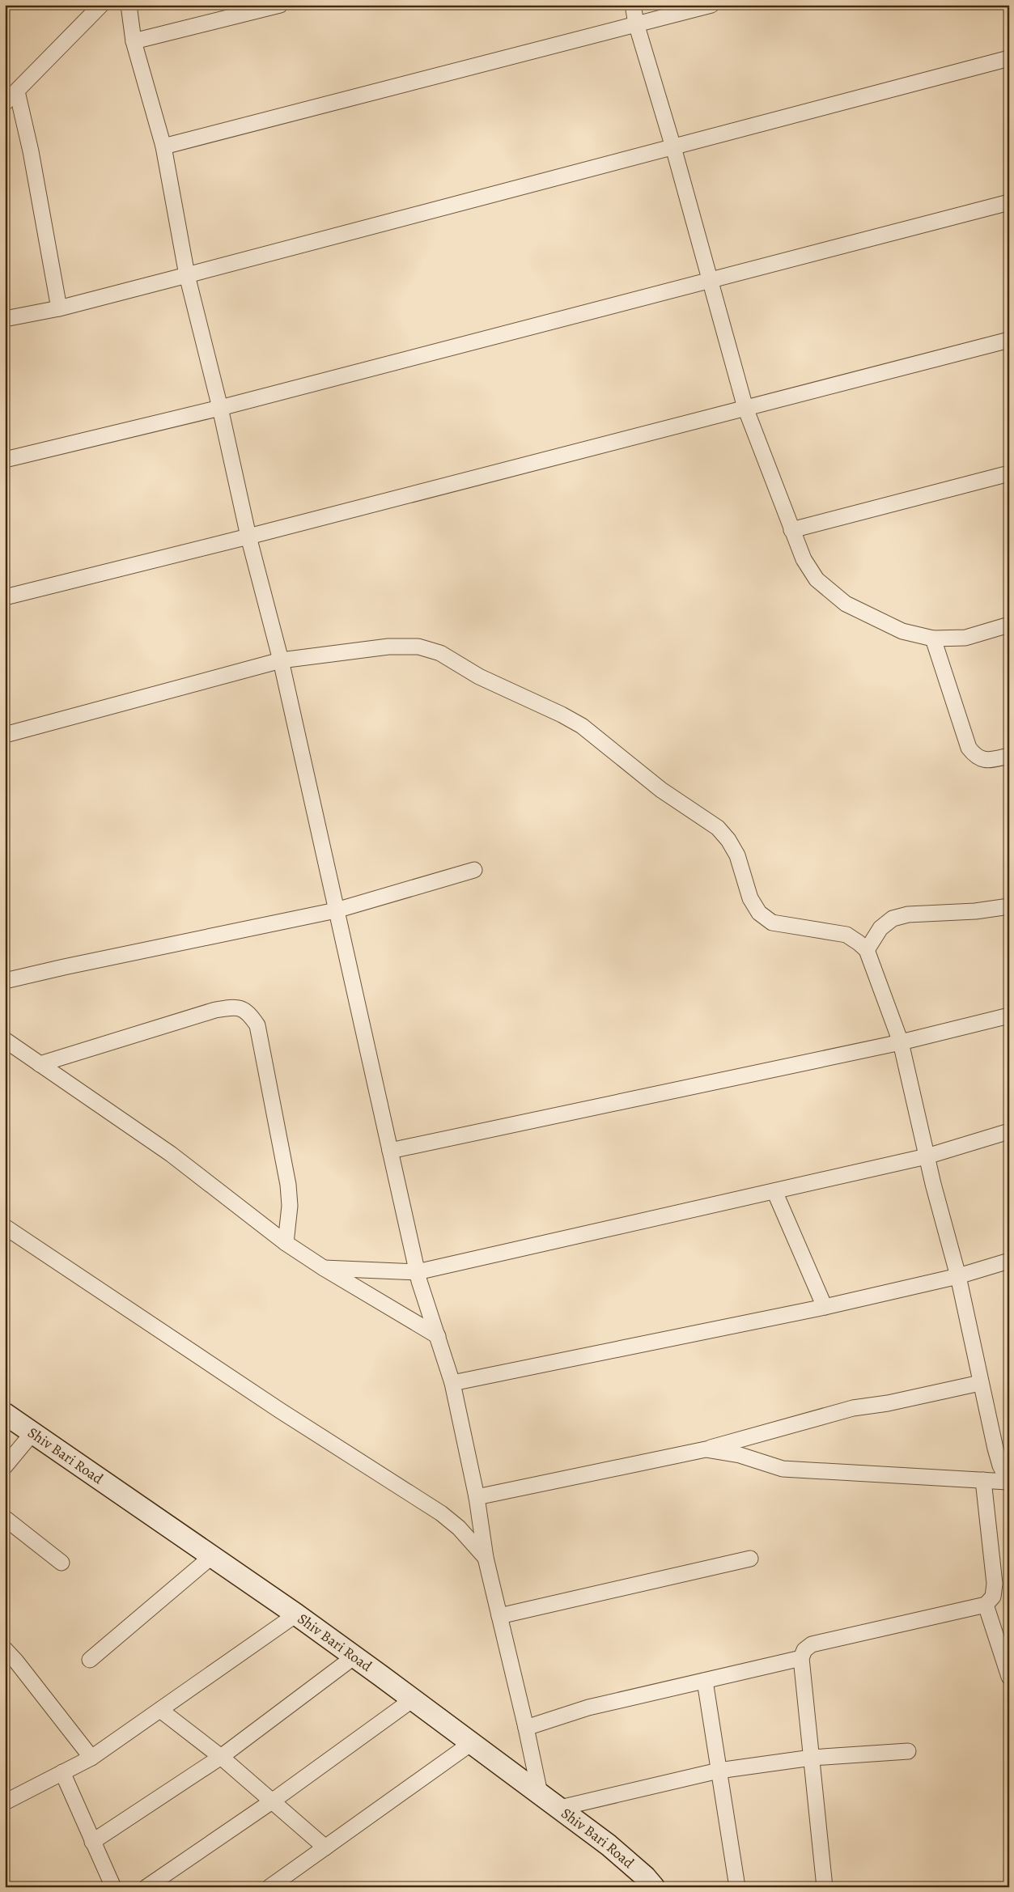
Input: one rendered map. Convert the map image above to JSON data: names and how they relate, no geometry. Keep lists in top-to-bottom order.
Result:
{
  "streets": {
    "street": ["Shiv Bari Road"]
  }
}
